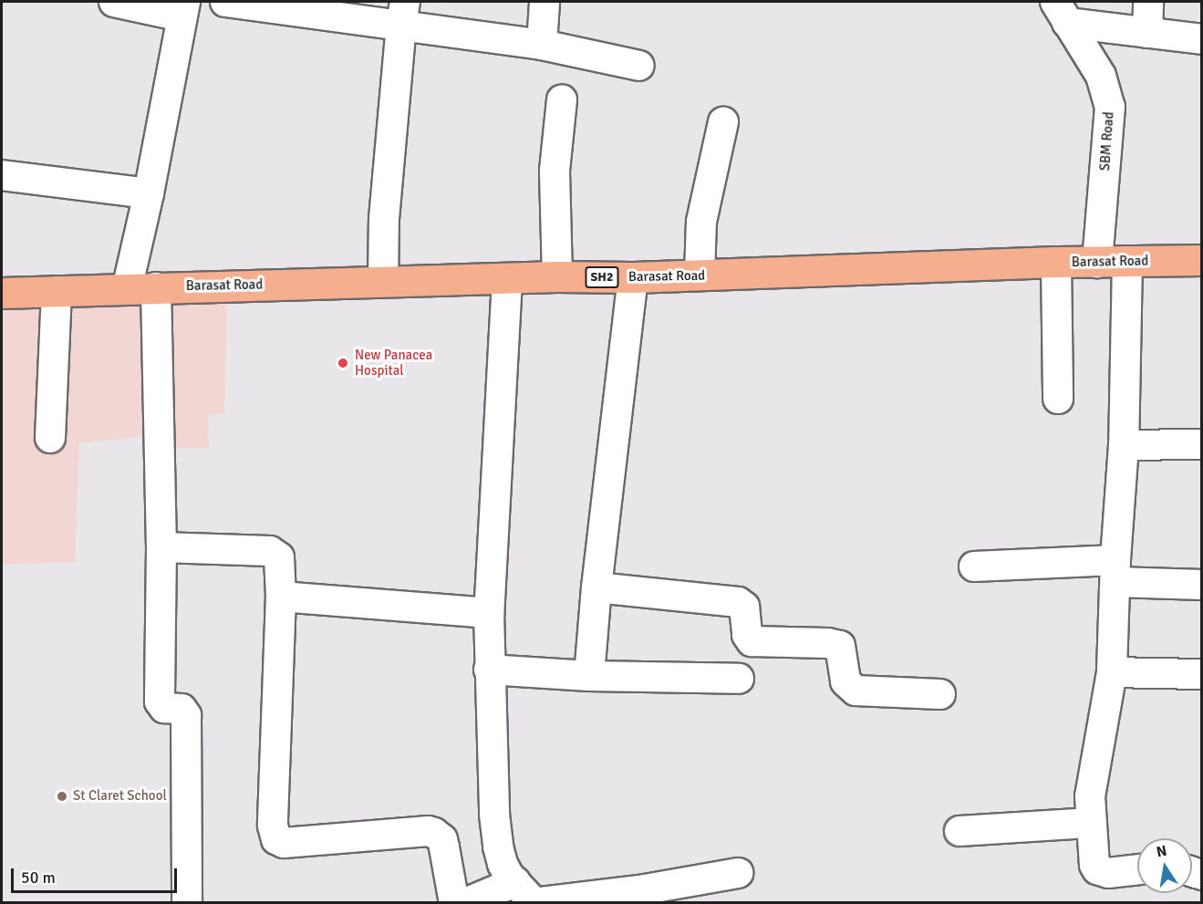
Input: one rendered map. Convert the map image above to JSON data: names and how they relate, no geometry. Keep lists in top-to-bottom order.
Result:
{
  "streets": {
    "main road": ["Barasat Road", "SH2"],
    "street": ["SBM Road"]
  },
  "crossings": [
    ["SBM Road", "Barasat Road"]
  ],
  "places": ["New Panacea Hospital", "St Claret School"],
  "scale_bar": "50 m",
  "north": "top"
}
